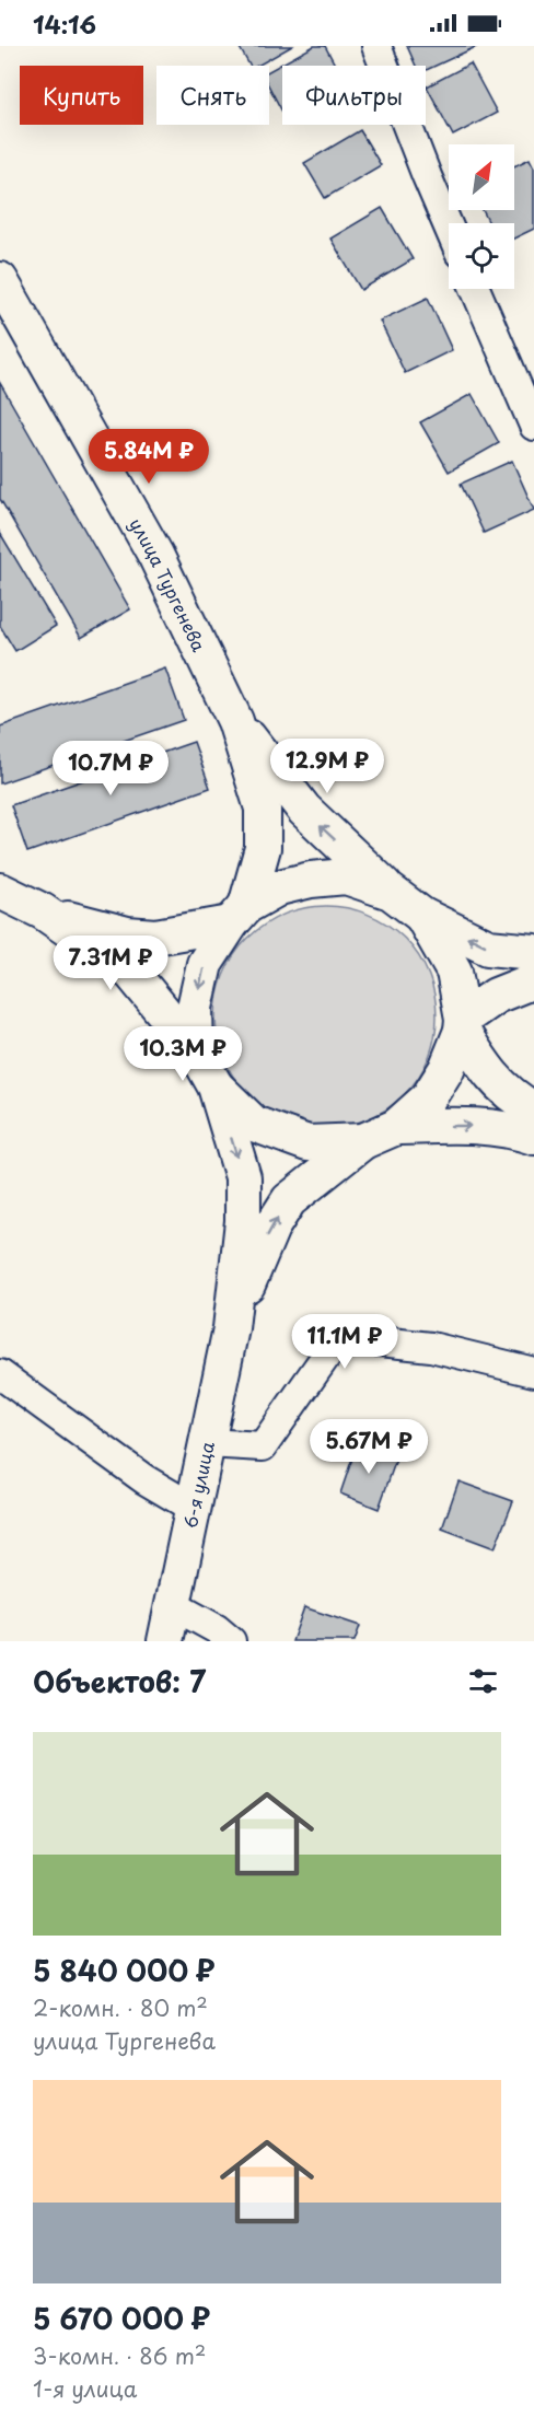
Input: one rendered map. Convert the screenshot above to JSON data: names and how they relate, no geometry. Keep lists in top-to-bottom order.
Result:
{
  "streets": {
    "street": ["улица Тургенева", "6-я улица"]
  },
  "north": "top right",
  "page": {
    "status": "14:16",
    "chip": ["Купить", "Снять", "Фильтры"],
    "price": [
      "5.84M ₽",
      "12.9M ₽",
      "10.7M ₽",
      "7.31M ₽",
      "10.3M ₽",
      "11.1M ₽",
      "5.67M ₽"
    ],
    "heading": "Объектов: 7",
    "list": [
      {
        "name": "5 840 000 ₽",
        "note": "2-комн. · 80 m² · улица Тургенева"
      },
      {
        "name": "5 670 000 ₽",
        "note": "3-комн. · 86 m² · 1-я улица"
      }
    ]
  }
}
